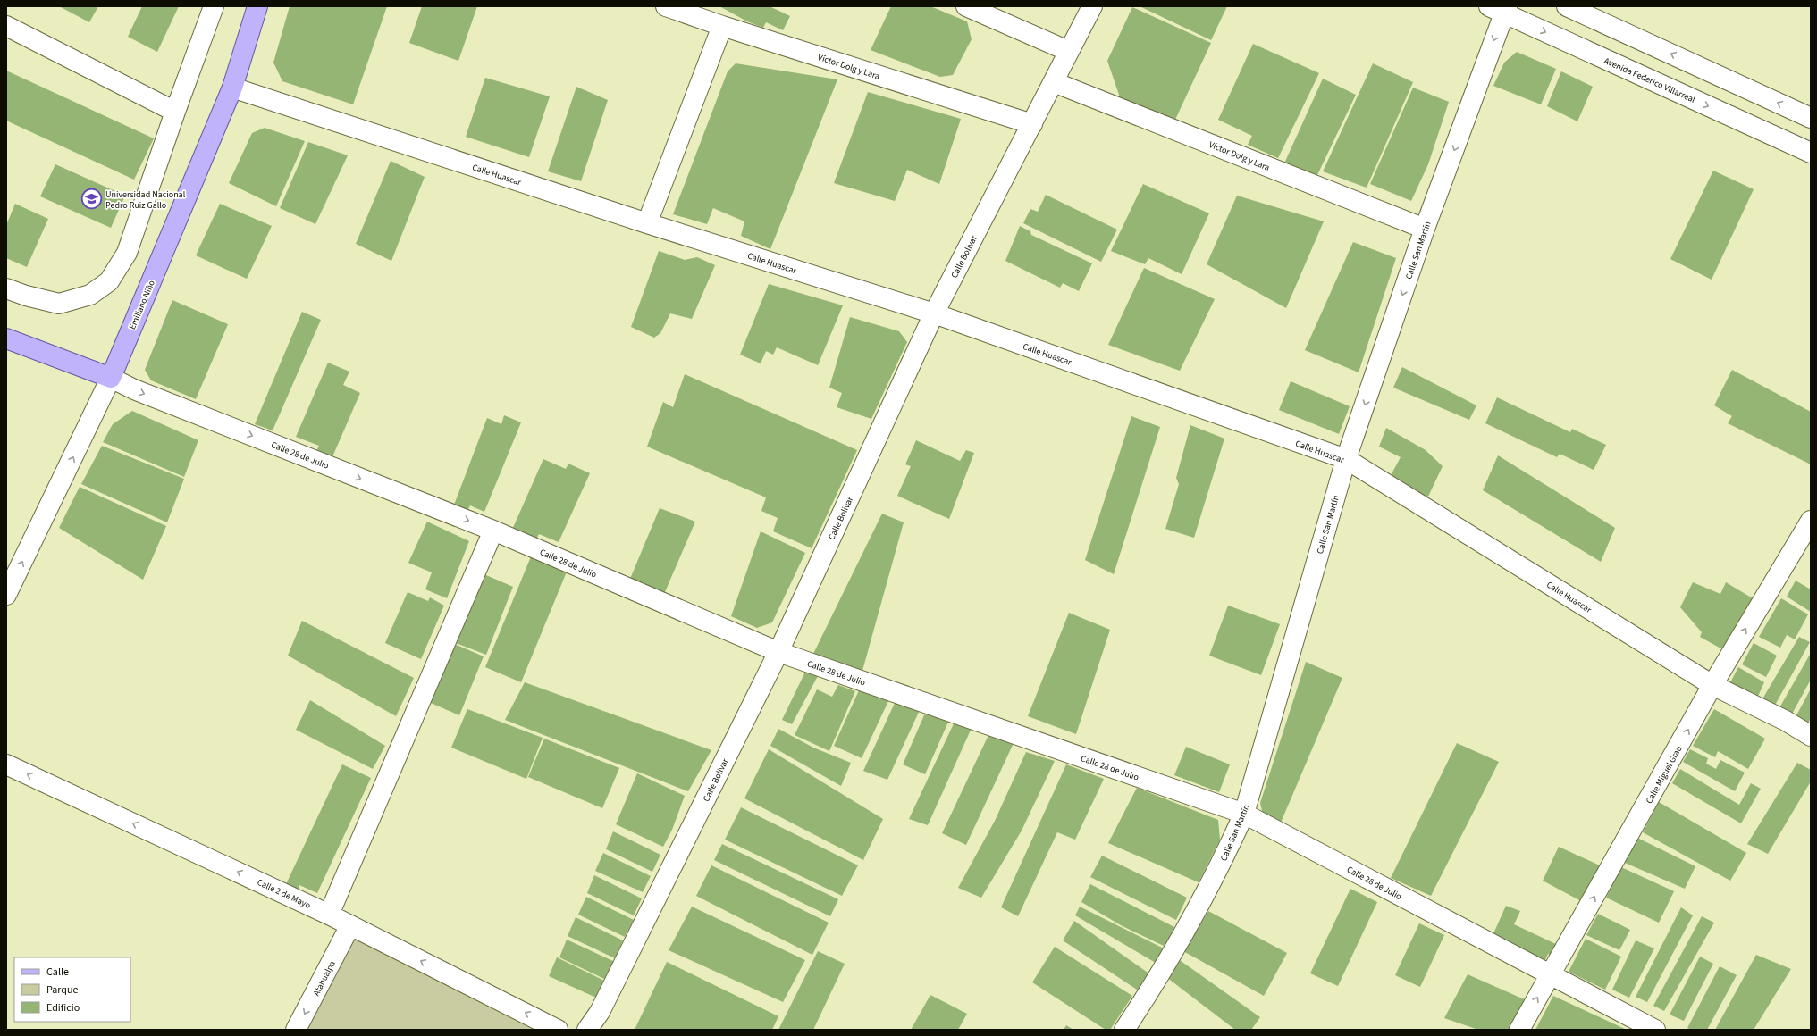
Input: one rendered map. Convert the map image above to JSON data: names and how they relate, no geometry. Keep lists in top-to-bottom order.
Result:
{
  "streets": {
    "main road": ["Emiliano Niño", "Calle 28 de Julio"],
    "street": [
      "Víctor Dolg y Lara",
      "Avenida Federico Villarreal",
      "Calle Huascar",
      "Calle San Martín",
      "Calle Bolivar",
      "Calle Miguel Grau",
      "Calle 2 de Mayo",
      "Atahualpa"
    ]
  },
  "crossings": [
    ["Víctor Dolg y Lara", "Calle San Martín"],
    ["Víctor Dolg y Lara", "Calle Bolivar"],
    ["Avenida Federico Villarreal", "Calle San Martín"],
    ["Calle Huascar", "Calle San Martín"],
    ["Calle Huascar", "Calle Bolivar"],
    ["Calle Huascar", "Emiliano Niño"],
    ["Calle Huascar", "Calle Miguel Grau"],
    ["Calle San Martín", "Calle 28 de Julio"],
    ["Calle Bolivar", "Calle 28 de Julio"],
    ["Emiliano Niño", "Calle 28 de Julio"],
    ["Calle 28 de Julio", "Calle Miguel Grau"],
    ["Calle 2 de Mayo", "Atahualpa"]
  ],
  "one_way": [
    "Calle San Martín",
    "Emiliano Niño",
    "Calle Miguel Grau",
    "Calle 2 de Mayo",
    "Atahualpa"
  ],
  "places": {
    "school or university": ["Universidad Nacional Pedro Ruiz Gallo"]
  },
  "legend": ["Calle", "Parque", "Edificio"]
}
